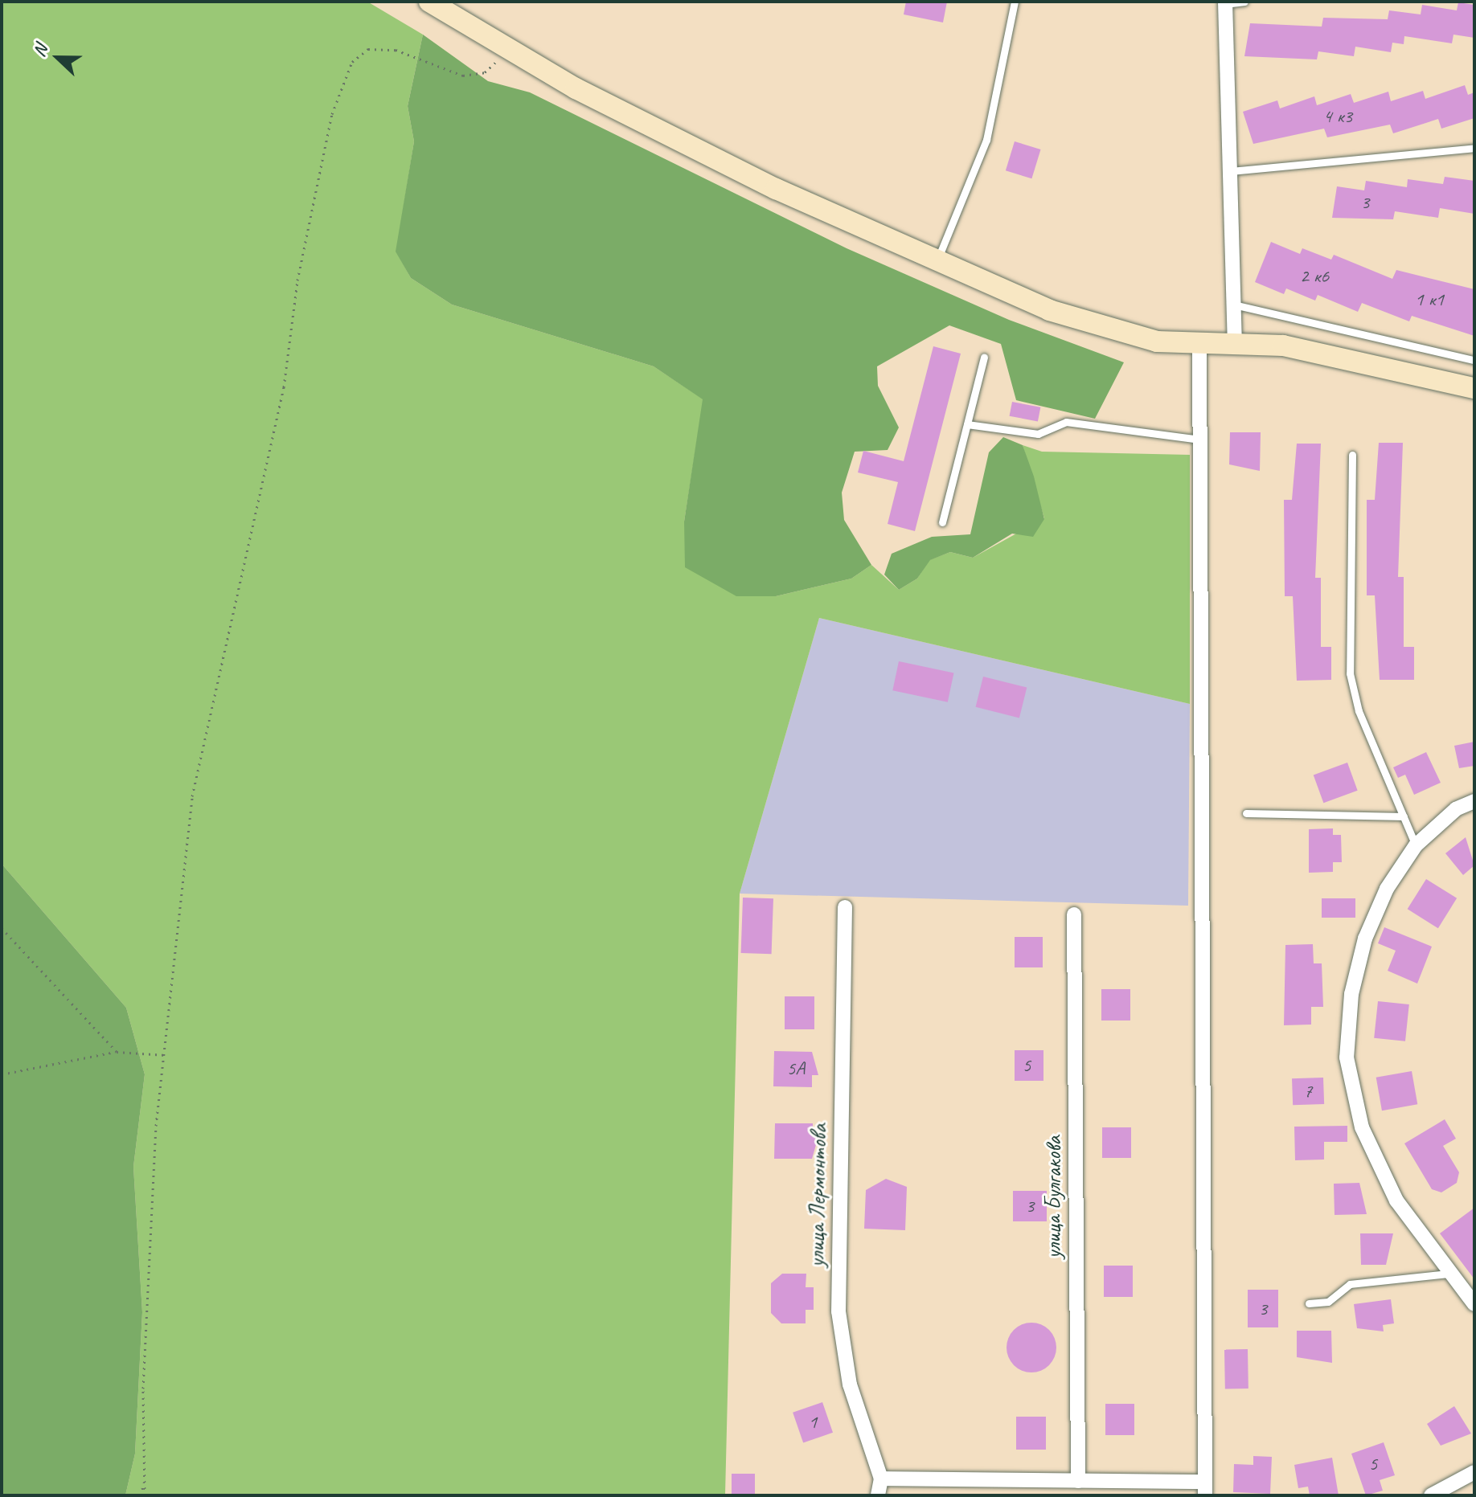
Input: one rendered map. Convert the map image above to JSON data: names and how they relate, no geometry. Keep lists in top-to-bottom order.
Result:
{
  "streets": {
    "street": ["улица Лермонтова", "улица Булгакова"]
  },
  "house_numbers": [
    "4 к3",
    "3",
    "2 к6",
    "1 к1",
    "5",
    "5А",
    "7",
    "3",
    "3",
    "1",
    "5"
  ],
  "north": "left"
}
